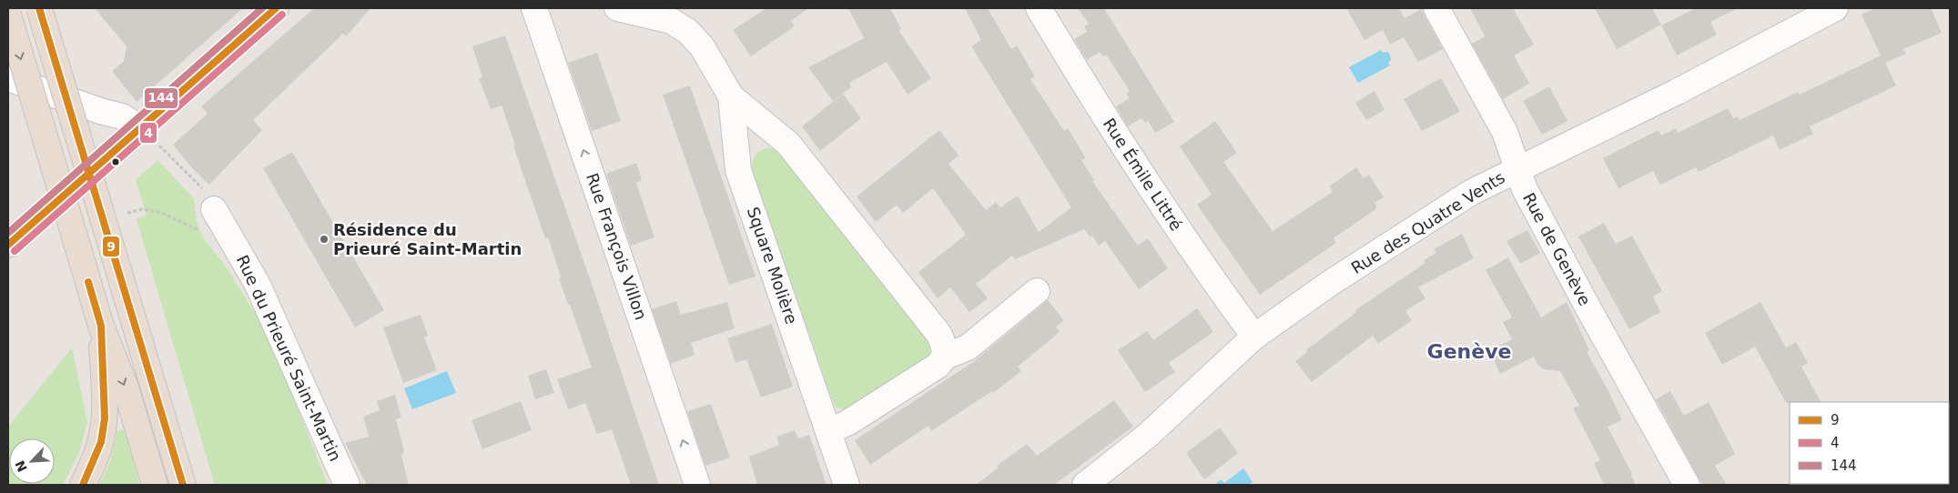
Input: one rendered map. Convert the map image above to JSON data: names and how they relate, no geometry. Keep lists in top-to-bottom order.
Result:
{
  "streets": {
    "street": [
      "Rue Émile Littré",
      "Rue des Quatre Vents",
      "Rue François Villon",
      "Rue de Genève",
      "Square Molière",
      "Rue du Prieuré Saint-Martin"
    ]
  },
  "crossings": [
    ["Rue Émile Littré", "Rue des Quatre Vents"],
    ["Rue des Quatre Vents", "Rue de Genève"]
  ],
  "one_way": ["Rue François Villon"],
  "districts": ["Genève"],
  "places": ["Résidence du Prieuré Saint-Martin"],
  "lines": ["transit line 9", "transit line 144", "transit line 4"],
  "legend": ["9", "4", "144"],
  "north": "bottom left"
}
